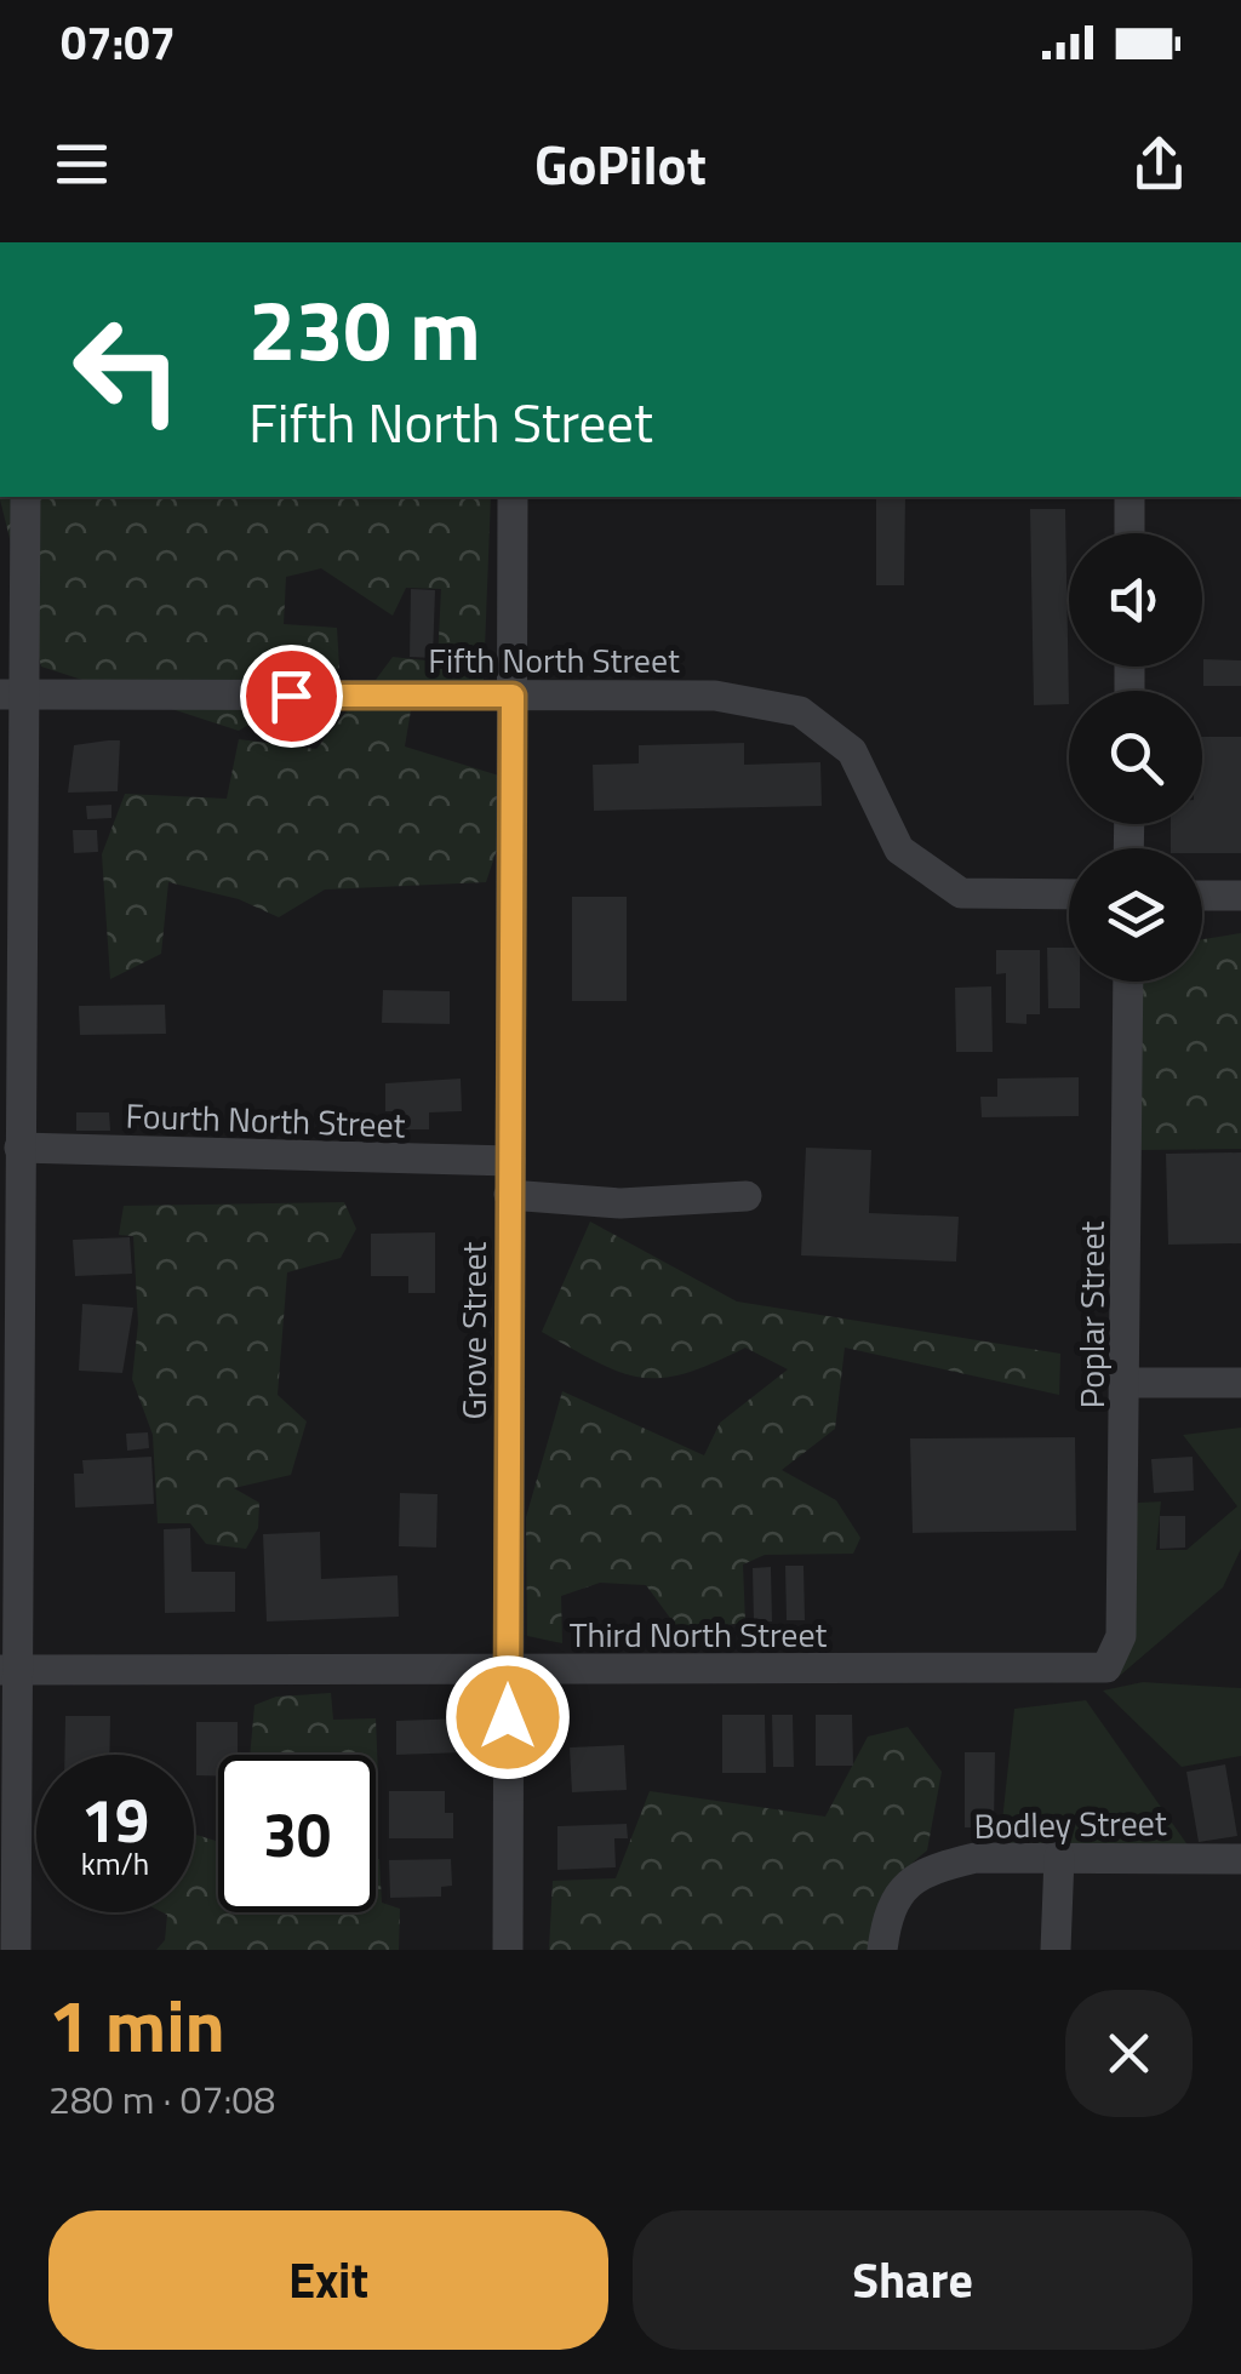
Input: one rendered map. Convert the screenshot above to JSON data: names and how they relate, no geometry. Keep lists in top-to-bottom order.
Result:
{
  "streets": {
    "street": [
      "Fifth North Street",
      "Fourth North Street",
      "Poplar Street",
      "Grove Street",
      "Third North Street",
      "Bodley Street"
    ]
  },
  "crossings": [
    ["Fifth North Street", "Grove Street"],
    ["Fourth North Street", "Grove Street"],
    ["Poplar Street", "Third North Street"],
    ["Grove Street", "Third North Street"]
  ],
  "page": {
    "status": "07:07",
    "header": "GoPilot",
    "turn": ["230 m", "Fifth North Street"],
    "speed": "19 km/h",
    "limit": "30",
    "heading": ["1 min", "280 m · 07:08"],
    "buttons": ["Exit", "Share"]
  }
}
